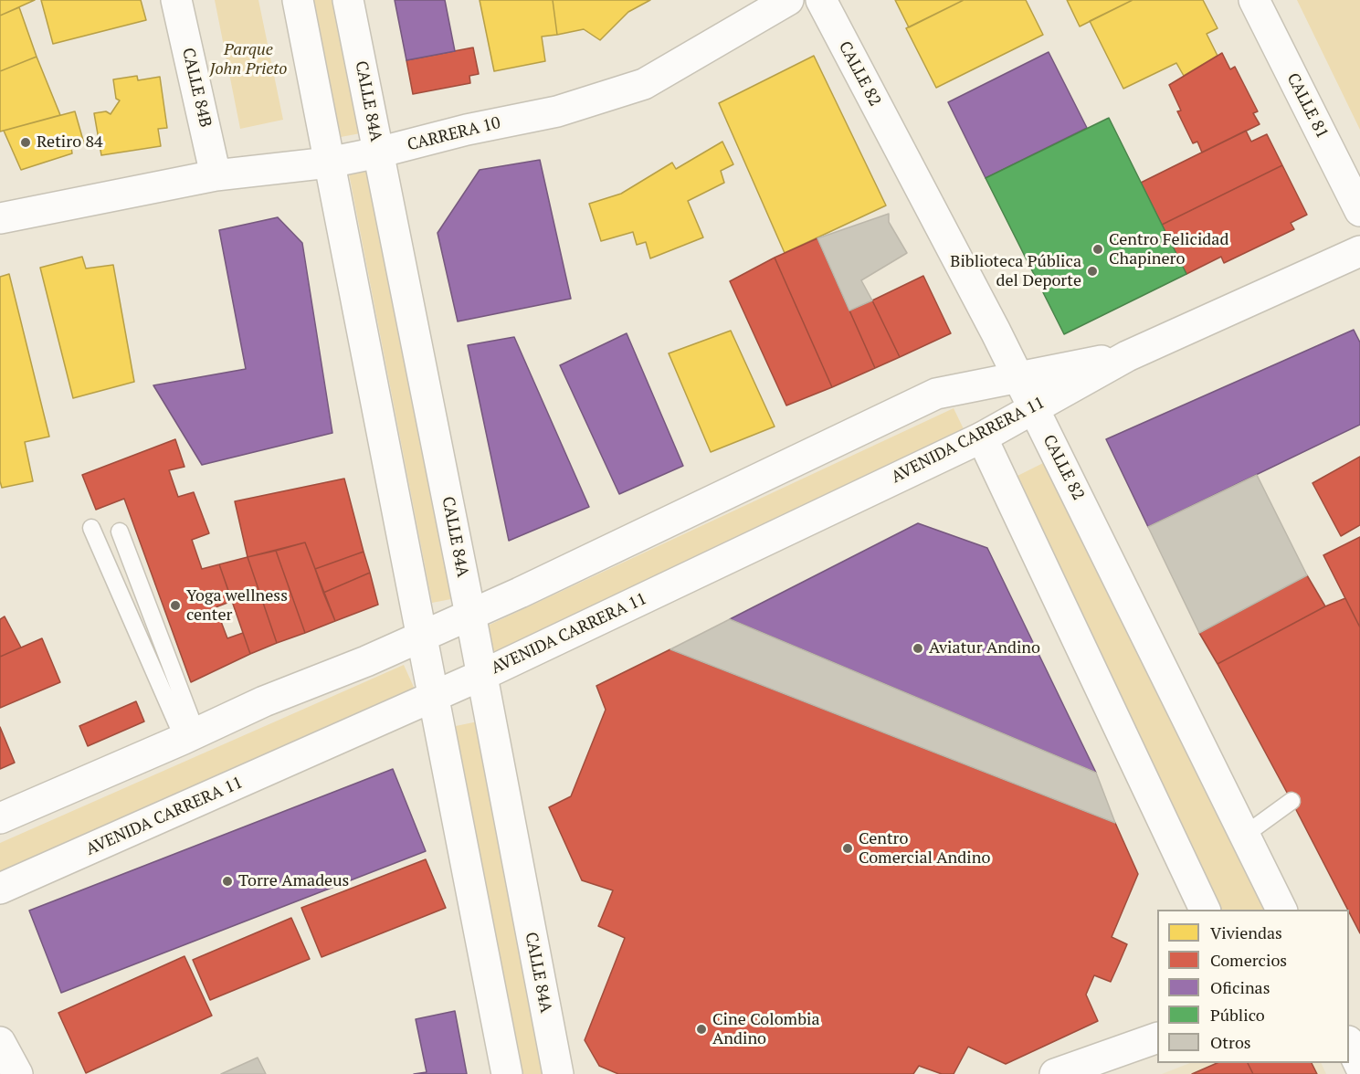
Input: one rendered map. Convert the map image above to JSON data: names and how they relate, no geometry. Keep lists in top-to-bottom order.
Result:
{
  "streets": {
    "street": [
      "CALLE 82",
      "CALLE 84B",
      "CALLE 84A",
      "CALLE 81",
      "CARRERA 10",
      "AVENIDA CARRERA 11"
    ]
  },
  "crossings": [
    ["CALLE 82", "AVENIDA CARRERA 11"],
    ["CALLE 84B", "CARRERA 10"],
    ["CALLE 84A", "CARRERA 10"],
    ["CALLE 84A", "AVENIDA CARRERA 11"]
  ],
  "parks": ["Parque John Prieto"],
  "places": [
    "Retiro 84",
    "Centro Felicidad Chapinero",
    "Biblioteca Pública del Deporte",
    "Yoga wellness center",
    "Aviatur Andino",
    "Centro Comercial Andino",
    "Torre Amadeus",
    "Cine Colombia Andino"
  ],
  "legend": [
    "Viviendas",
    "Comercios",
    "Oficinas",
    "Público",
    "Otros"
  ]
}
